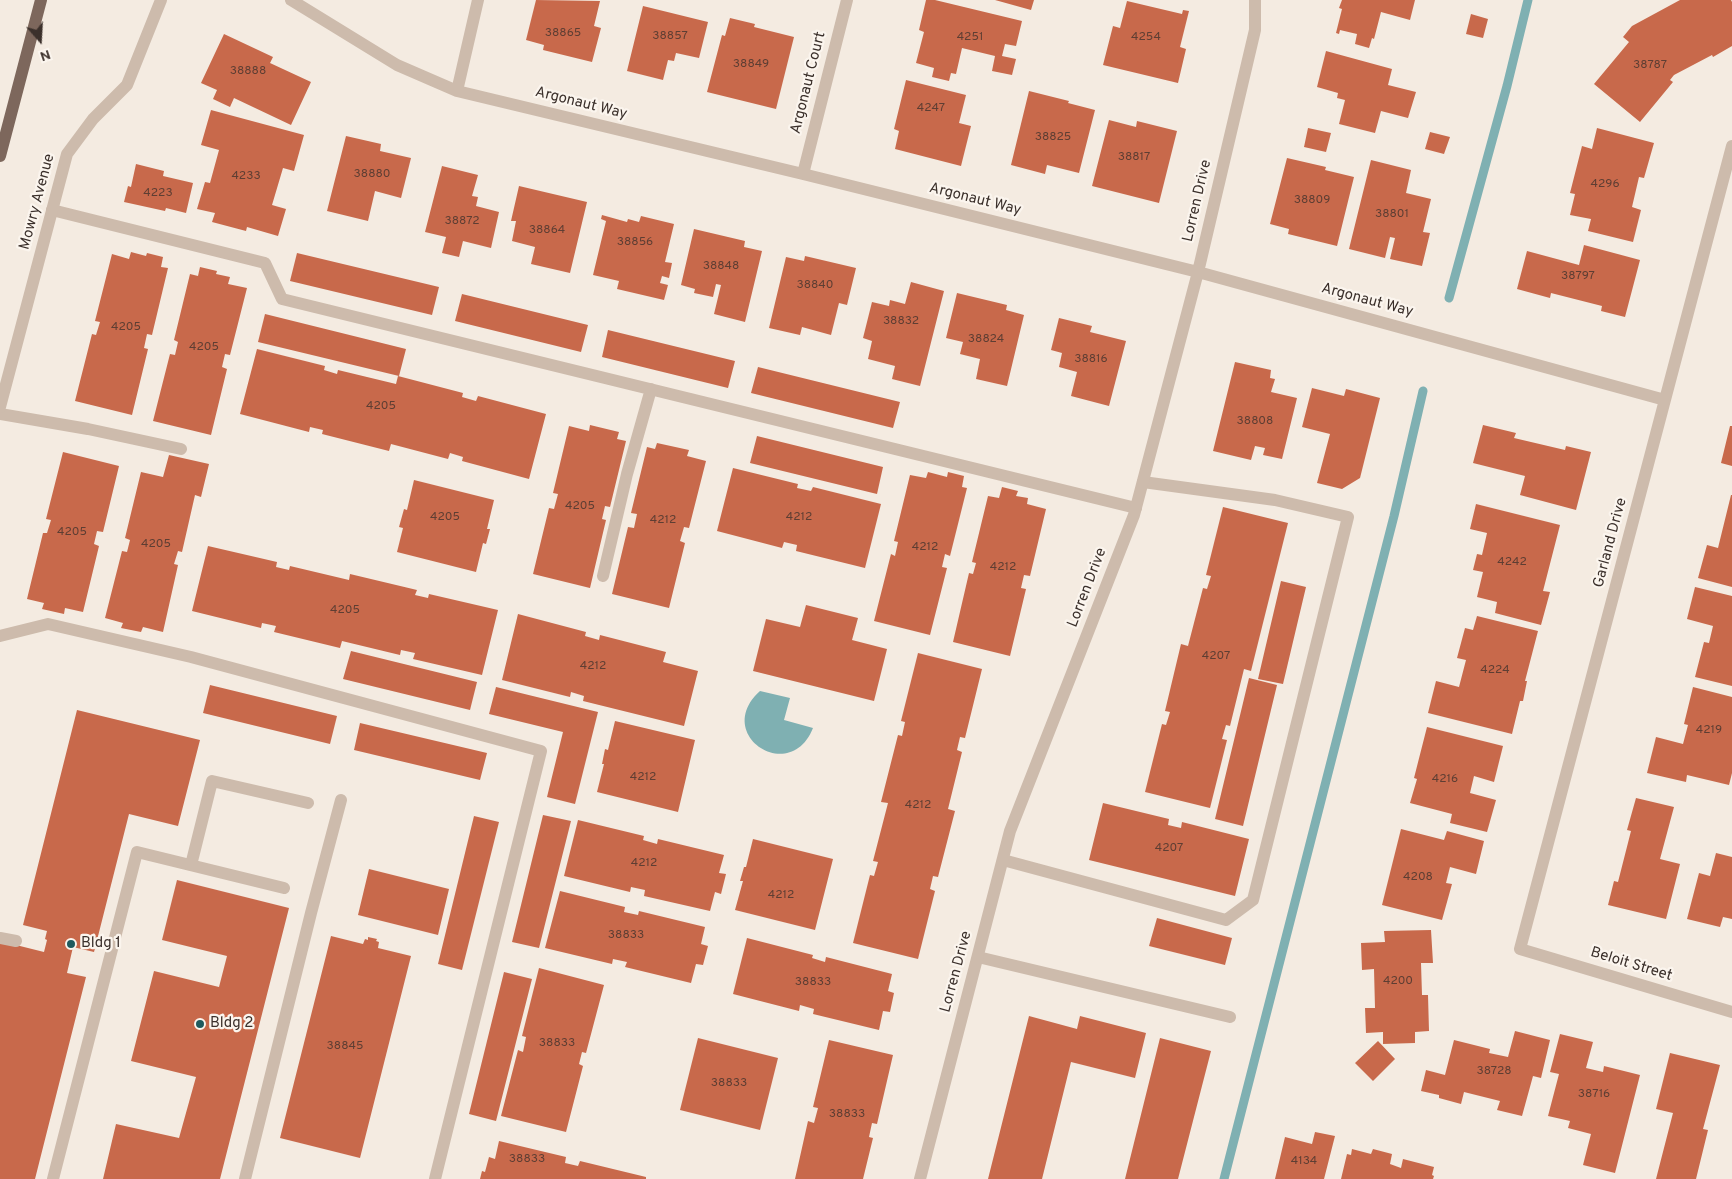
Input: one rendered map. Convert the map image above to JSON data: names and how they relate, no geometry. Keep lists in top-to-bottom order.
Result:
{
  "streets": {
    "street": [
      "Argonaut Court",
      "Argonaut Way",
      "Lorren Drive",
      "Mowry Avenue",
      "Garland Drive",
      "Beloit Street"
    ]
  },
  "crossings": [
    ["Argonaut Court", "Argonaut Way"],
    ["Argonaut Way", "Lorren Drive"],
    ["Argonaut Way", "Garland Drive"],
    ["Garland Drive", "Beloit Street"]
  ],
  "places": ["Bldg 1", "Bldg 2"],
  "house_numbers": [
    "38865",
    "38857",
    "4251",
    "4254",
    "38849",
    "38787",
    "38888",
    "4247",
    "38825",
    "38817",
    "38880",
    "4233",
    "4296",
    "4223",
    "38809",
    "38801",
    "38872",
    "38864",
    "38856",
    "38848",
    "38797",
    "38840",
    "38832",
    "4205",
    "38824",
    "4205",
    "38816",
    "4205",
    "38808",
    "4205",
    "4205",
    "4212",
    "4212",
    "4205",
    "4205",
    "4212",
    "4242",
    "4212",
    "4205",
    "4207",
    "4212",
    "4224",
    "4219",
    "4212",
    "4216",
    "4212",
    "4207",
    "4212",
    "4208",
    "4212",
    "38833",
    "4200",
    "38833",
    "38833",
    "38845",
    "38728",
    "38833",
    "38716",
    "38833",
    "38833",
    "4134"
  ],
  "north": "bottom"
}
